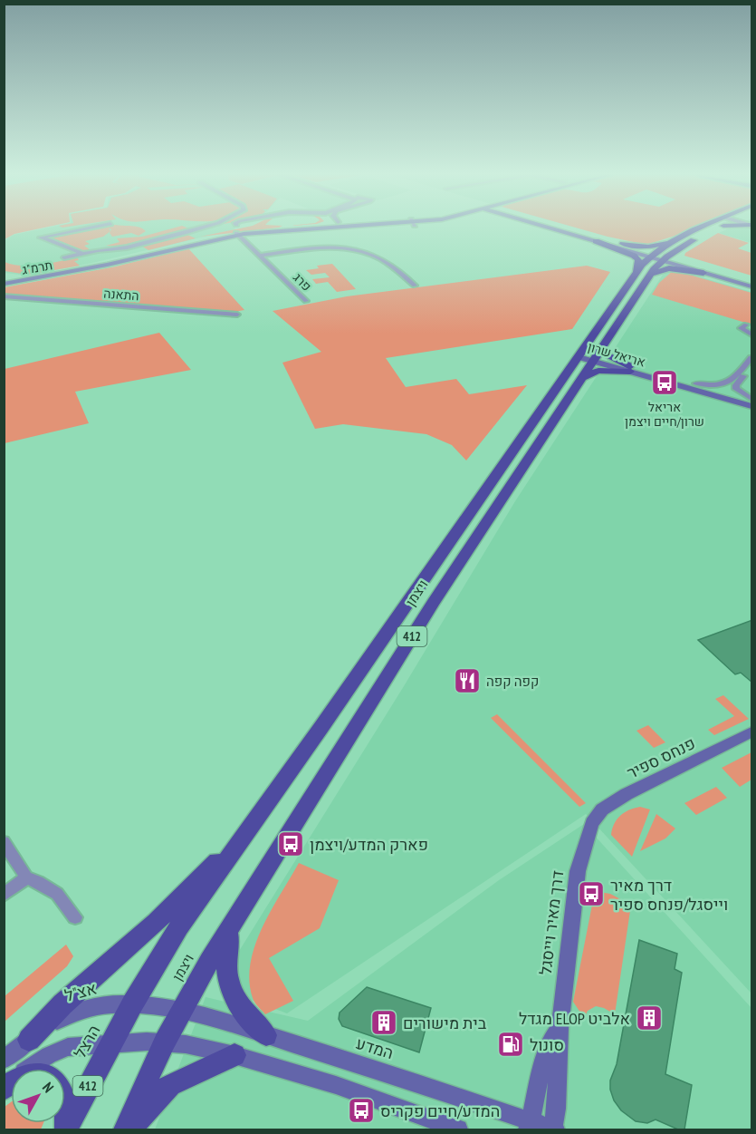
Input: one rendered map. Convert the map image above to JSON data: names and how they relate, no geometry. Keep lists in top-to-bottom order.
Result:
{
  "streets": {
    "main road": [
      "תרמ\"ג",
      "אריאל שרון",
      "ויצמן",
      "412",
      "פנחס ספיר",
      "דרך מאיר וייסגל",
      "אצ\"ל",
      "הרצל",
      "המדע"
    ],
    "street": ["פרג", "התאנה"]
  },
  "crossings": [
    ["תרמ\"ג", "פרג"],
    ["אריאל שרון", "ויצמן"],
    ["ויצמן", "412"],
    ["ויצמן", "אצ\"ל"],
    ["ויצמן", "הרצל"],
    ["ויצמן", "המדע"],
    ["פנחס ספיר", "דרך מאיר וייסגל"],
    ["דרך מאיר וייסגל", "המדע"],
    ["אצ\"ל", "הרצל"],
    ["אצ\"ל", "המדע"]
  ],
  "places": {
    "bus stop": [
      "אריאל שרון/חיים ויצמן",
      "פארק המדע/ויצמן",
      "דרך מאיר וייסגל/פנחס ספיר",
      "המדע/חיים פקריס"
    ],
    "restaurant": ["קפה קפה"],
    "building": ["מגדל ELOP אלביט", "בית מישורים"],
    "fuel station": ["סונול"]
  },
  "north": "top right"
}
